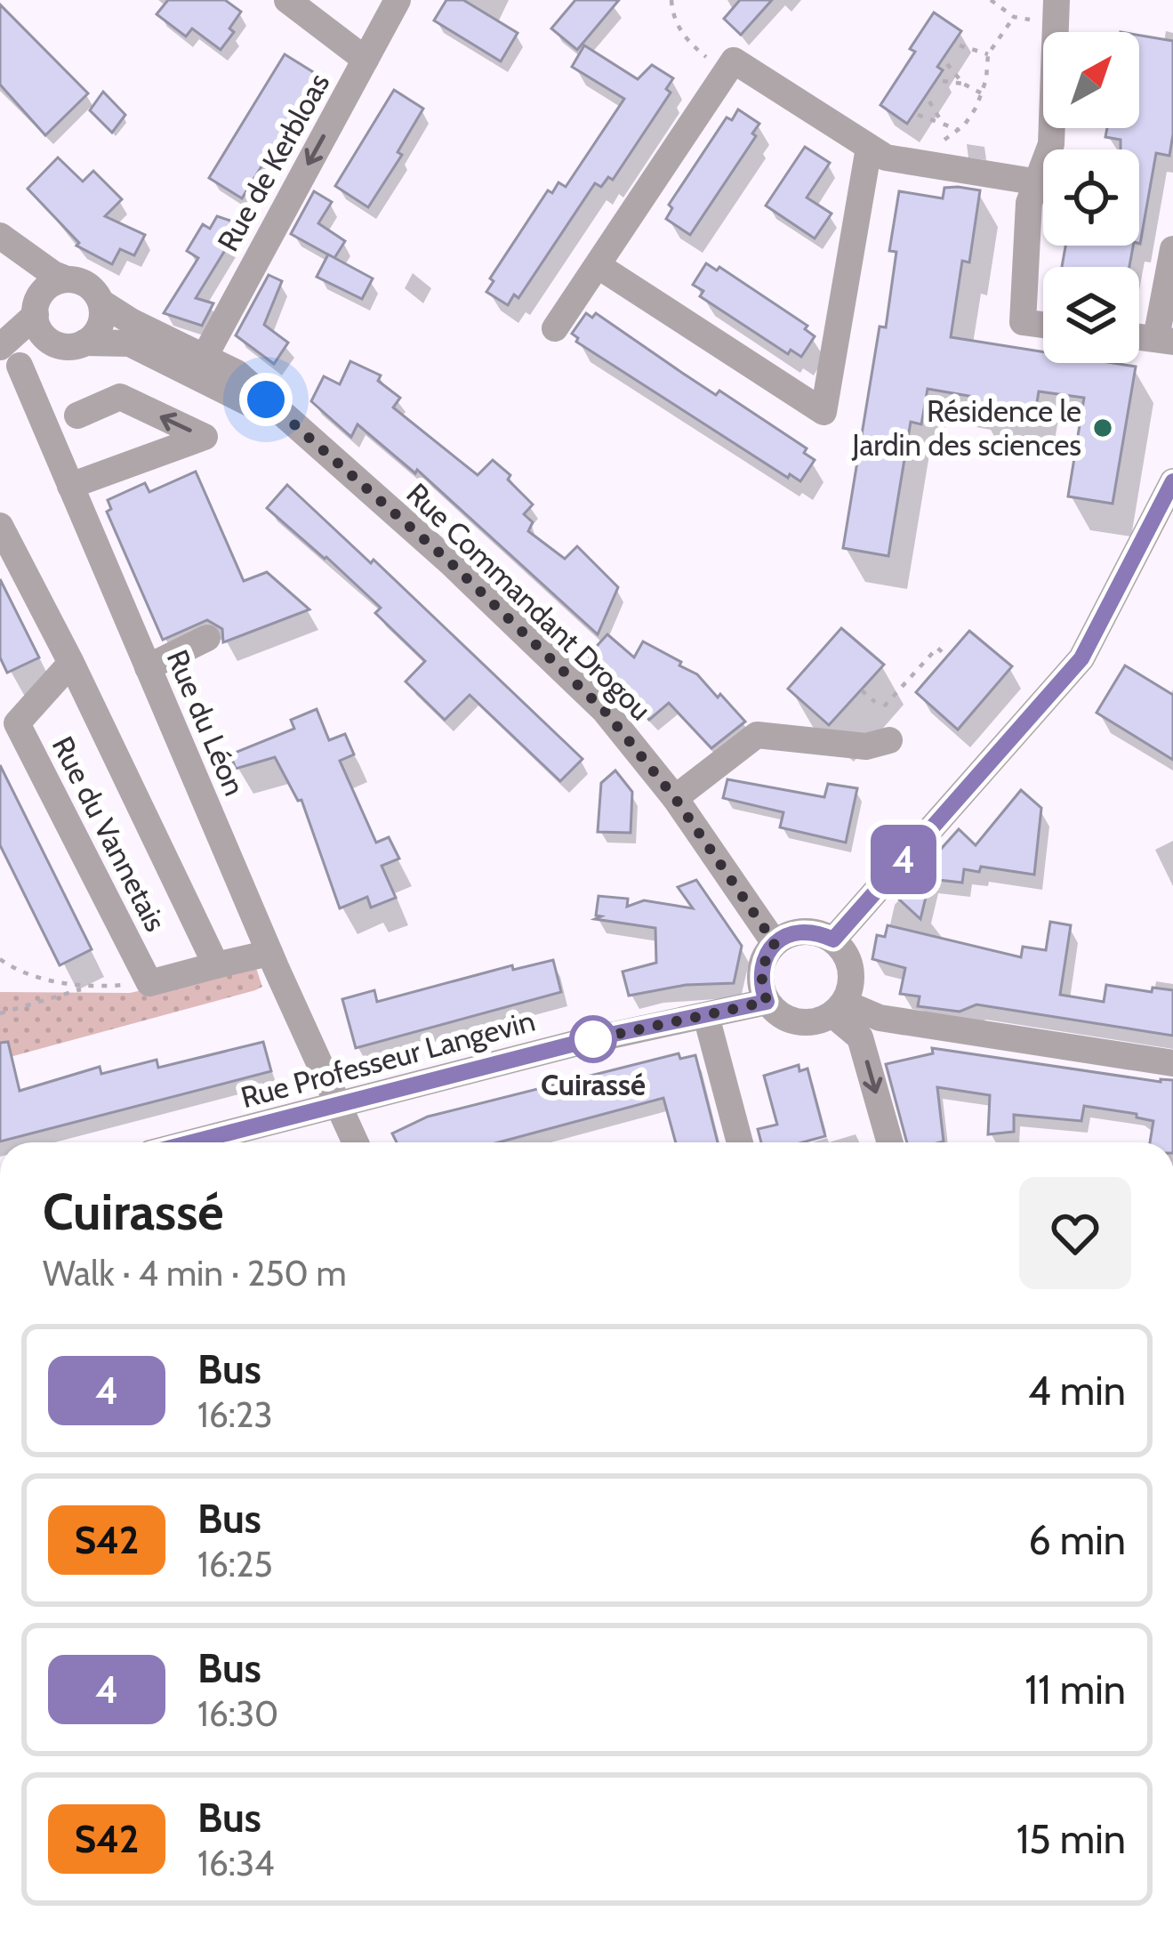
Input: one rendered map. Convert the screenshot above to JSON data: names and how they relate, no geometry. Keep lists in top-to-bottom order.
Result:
{
  "streets": {
    "street": [
      "Rue de Kerbloas",
      "Rue Commandant Drogou",
      "Rue du Léon",
      "Rue du Vannetais",
      "Rue Professeur Langevin"
    ]
  },
  "crossings": [
    ["Rue de Kerbloas", "Rue Commandant Drogou"],
    ["Rue Commandant Drogou", "Rue Professeur Langevin"],
    ["Rue du Léon", "Rue Professeur Langevin"]
  ],
  "one_way": ["Rue de Kerbloas"],
  "places": ["Résidence le Jardin des sciences", "Cuirassé"],
  "lines": ["bus line 4"],
  "north": "top right",
  "page": {
    "on_map": "4",
    "heading": ["Cuirassé", "Walk · 4 min · 250 m"],
    "list": [
      {
        "mark": "4",
        "name": "Bus",
        "note": "16:23",
        "value": "4 min"
      },
      {
        "mark": "S42",
        "name": "Bus",
        "note": "16:25",
        "value": "6 min"
      },
      {
        "mark": "4",
        "name": "Bus",
        "note": "16:30",
        "value": "11 min"
      },
      {
        "mark": "S42",
        "name": "Bus",
        "note": "16:34",
        "value": "15 min"
      }
    ]
  }
}
